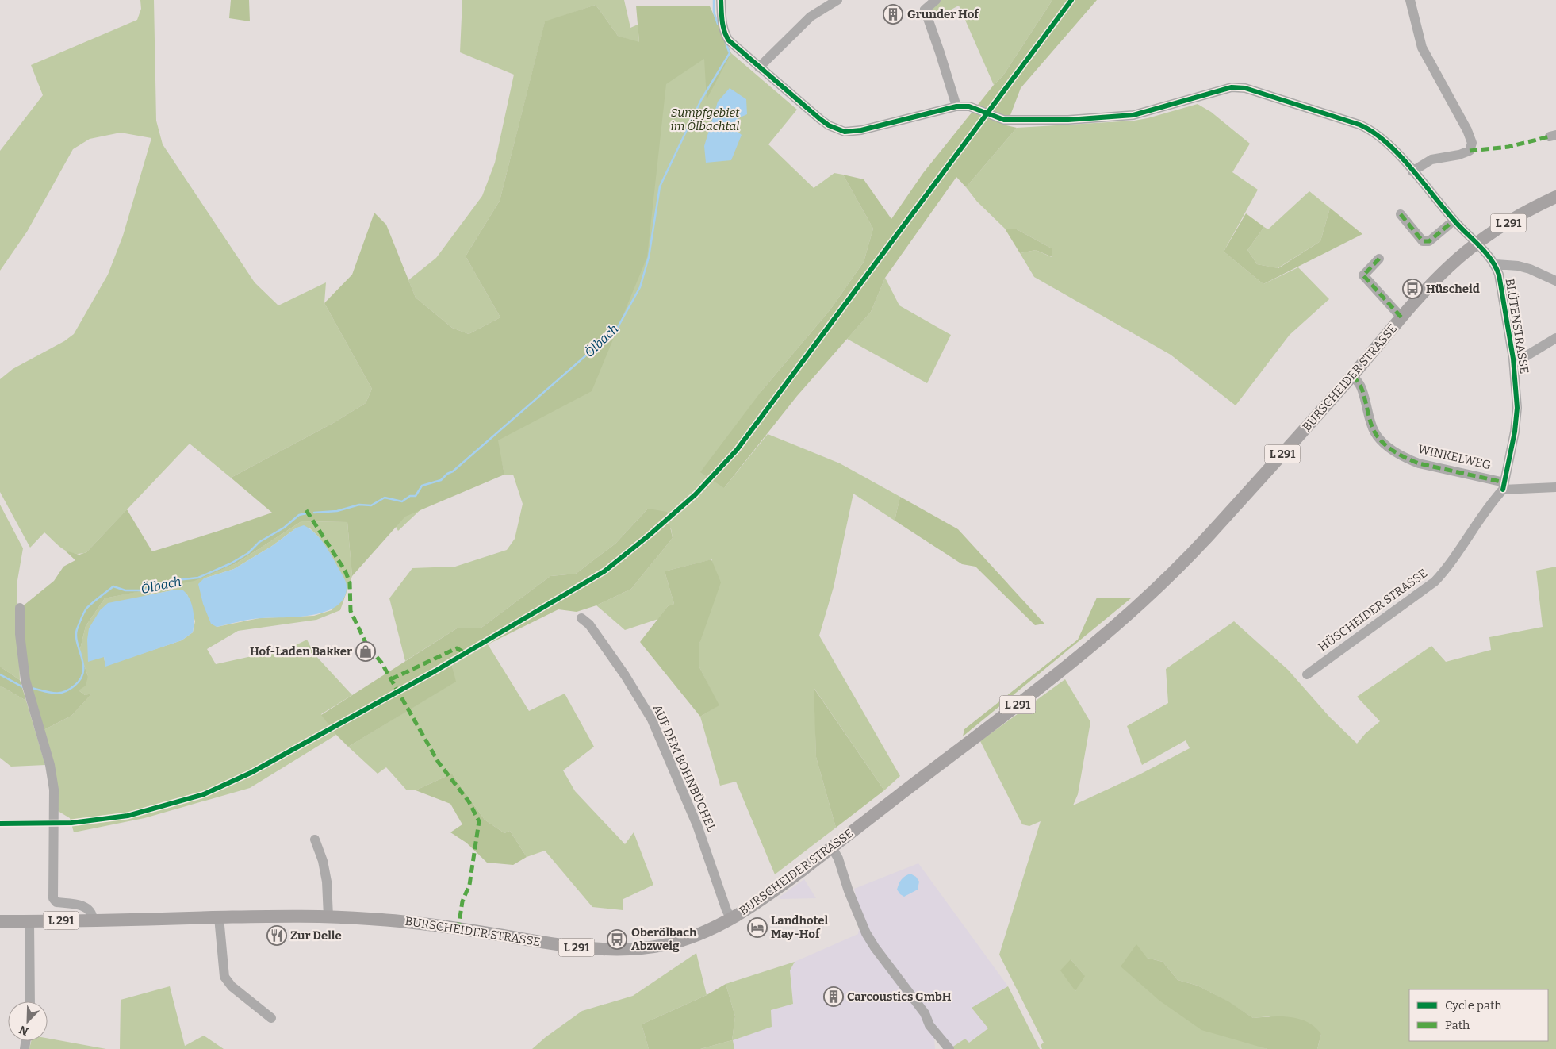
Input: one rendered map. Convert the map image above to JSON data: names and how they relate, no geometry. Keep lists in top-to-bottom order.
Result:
{
  "streets": {
    "main road": ["L 291", "BURSCHEIDER STRASSE"],
    "street": [
      "BLÜTENSTRASSE",
      "WINKELWEG",
      "HÜSCHEIDER STRASSE",
      "AUF DEM BOHNBÜCHEL"
    ]
  },
  "crossings": [
    ["BLÜTENSTRASSE", "BURSCHEIDER STRASSE"],
    ["BLÜTENSTRASSE", "WINKELWEG"],
    ["BLÜTENSTRASSE", "HÜSCHEIDER STRASSE"],
    ["BURSCHEIDER STRASSE", "WINKELWEG"],
    ["BURSCHEIDER STRASSE", "AUF DEM BOHNBÜCHEL"],
    ["WINKELWEG", "HÜSCHEIDER STRASSE"]
  ],
  "water": ["Ölbach"],
  "parks": ["Sumpfgebiet im Ölbachtal"],
  "places": {
    "building": ["Grunder Hof", "Carcoustics GmbH"],
    "bus stop": ["Hüscheid", "Oberölbach Abzweig"],
    "shop": ["Hof-Laden Bakker"],
    "hotel": ["Landhotel May-Hof"],
    "restaurant": ["Zur Delle"]
  },
  "legend": ["Cycle path", "Path"],
  "north": "bottom left"
}
